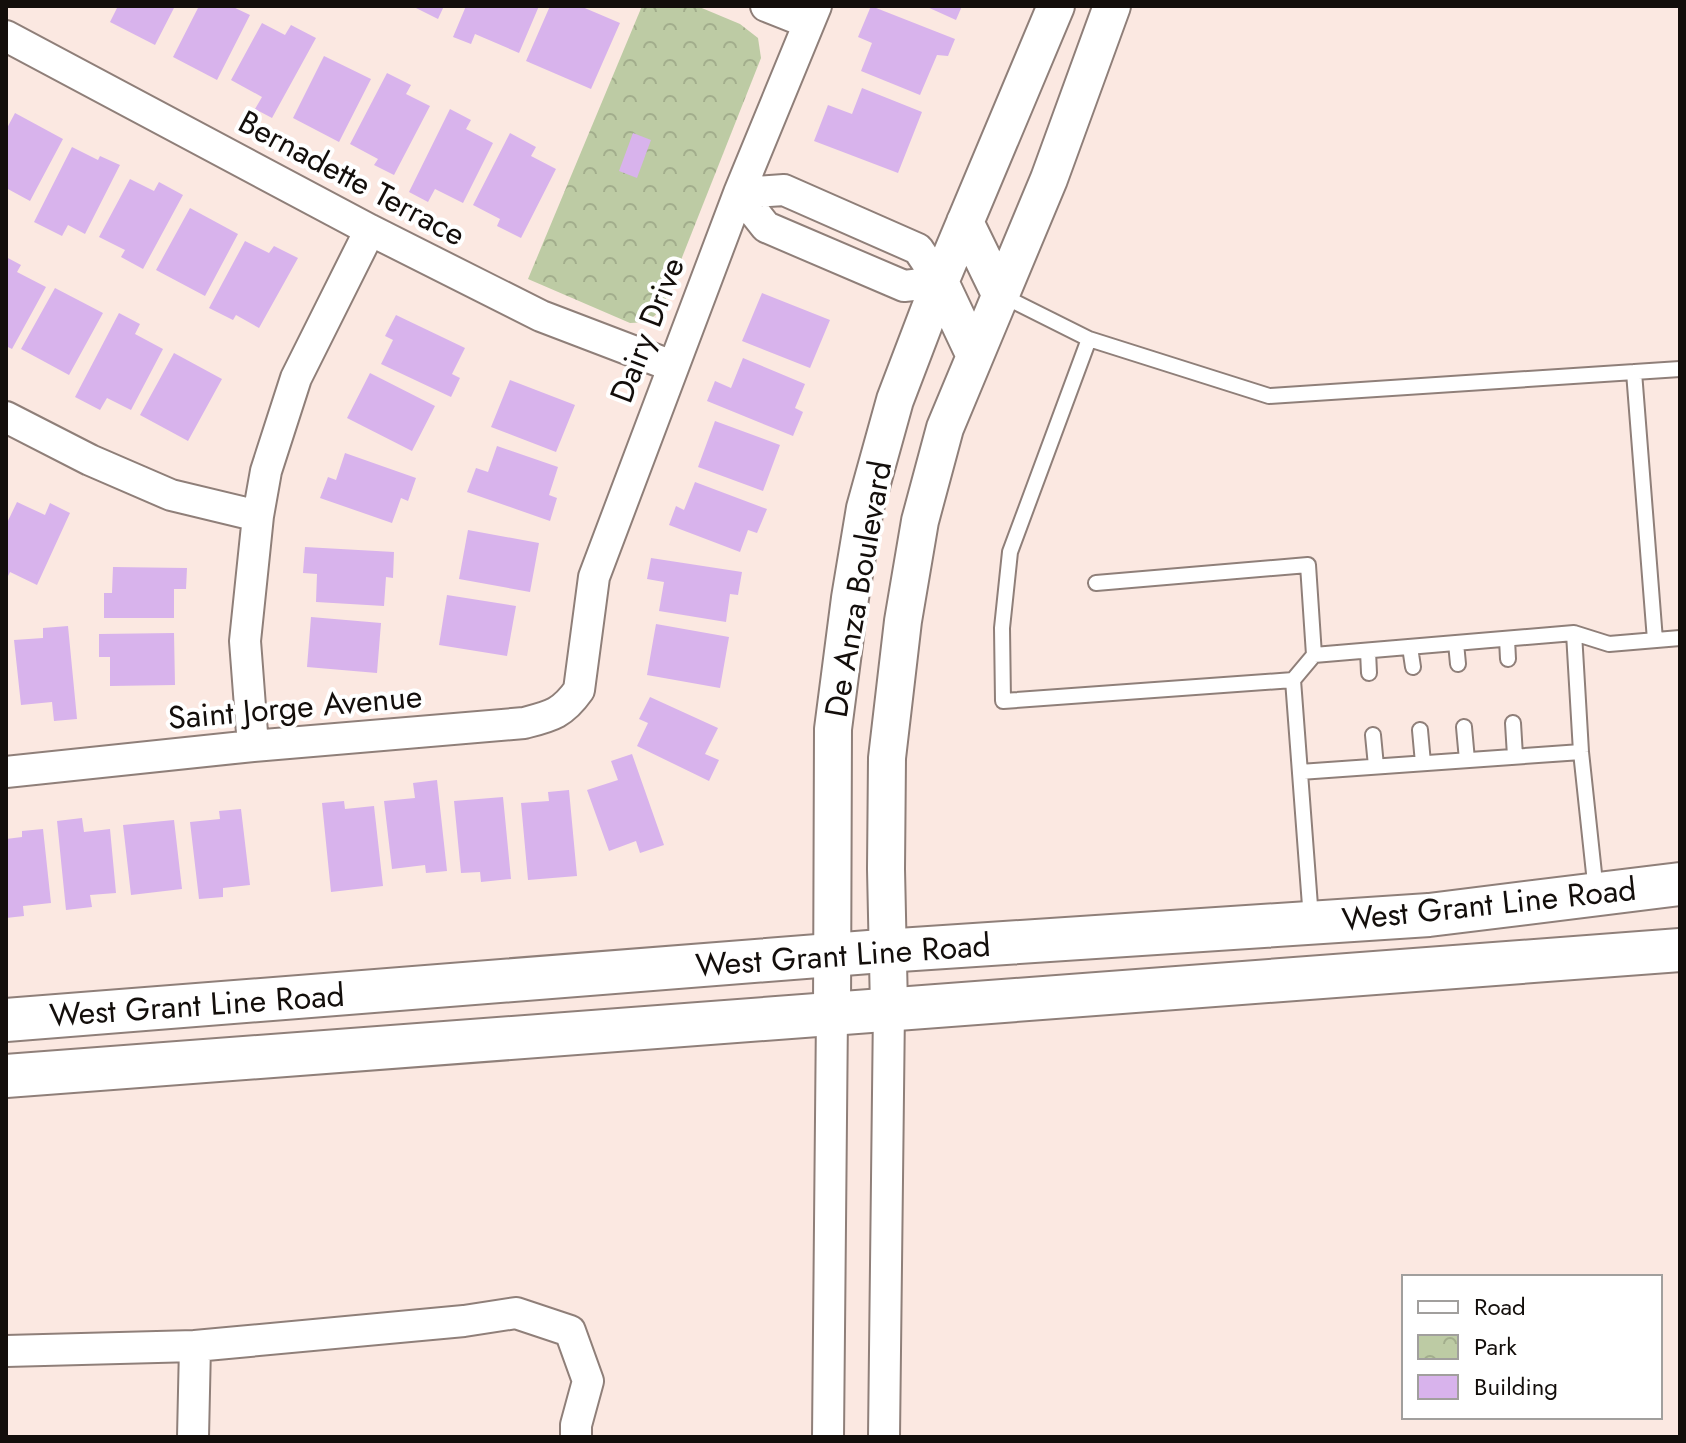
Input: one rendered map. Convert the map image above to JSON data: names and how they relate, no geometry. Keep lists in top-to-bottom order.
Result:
{
  "streets": {
    "main road": ["West Grant Line Road"],
    "street": [
      "Bernadette Terrace",
      "Dairy Drive",
      "De Anza Boulevard",
      "Saint Jorge Avenue"
    ]
  },
  "crossings": [
    ["Bernadette Terrace", "Dairy Drive"],
    ["Dairy Drive", "Saint Jorge Avenue"],
    ["De Anza Boulevard", "West Grant Line Road"]
  ],
  "legend": ["Road", "Park", "Building"]
}
